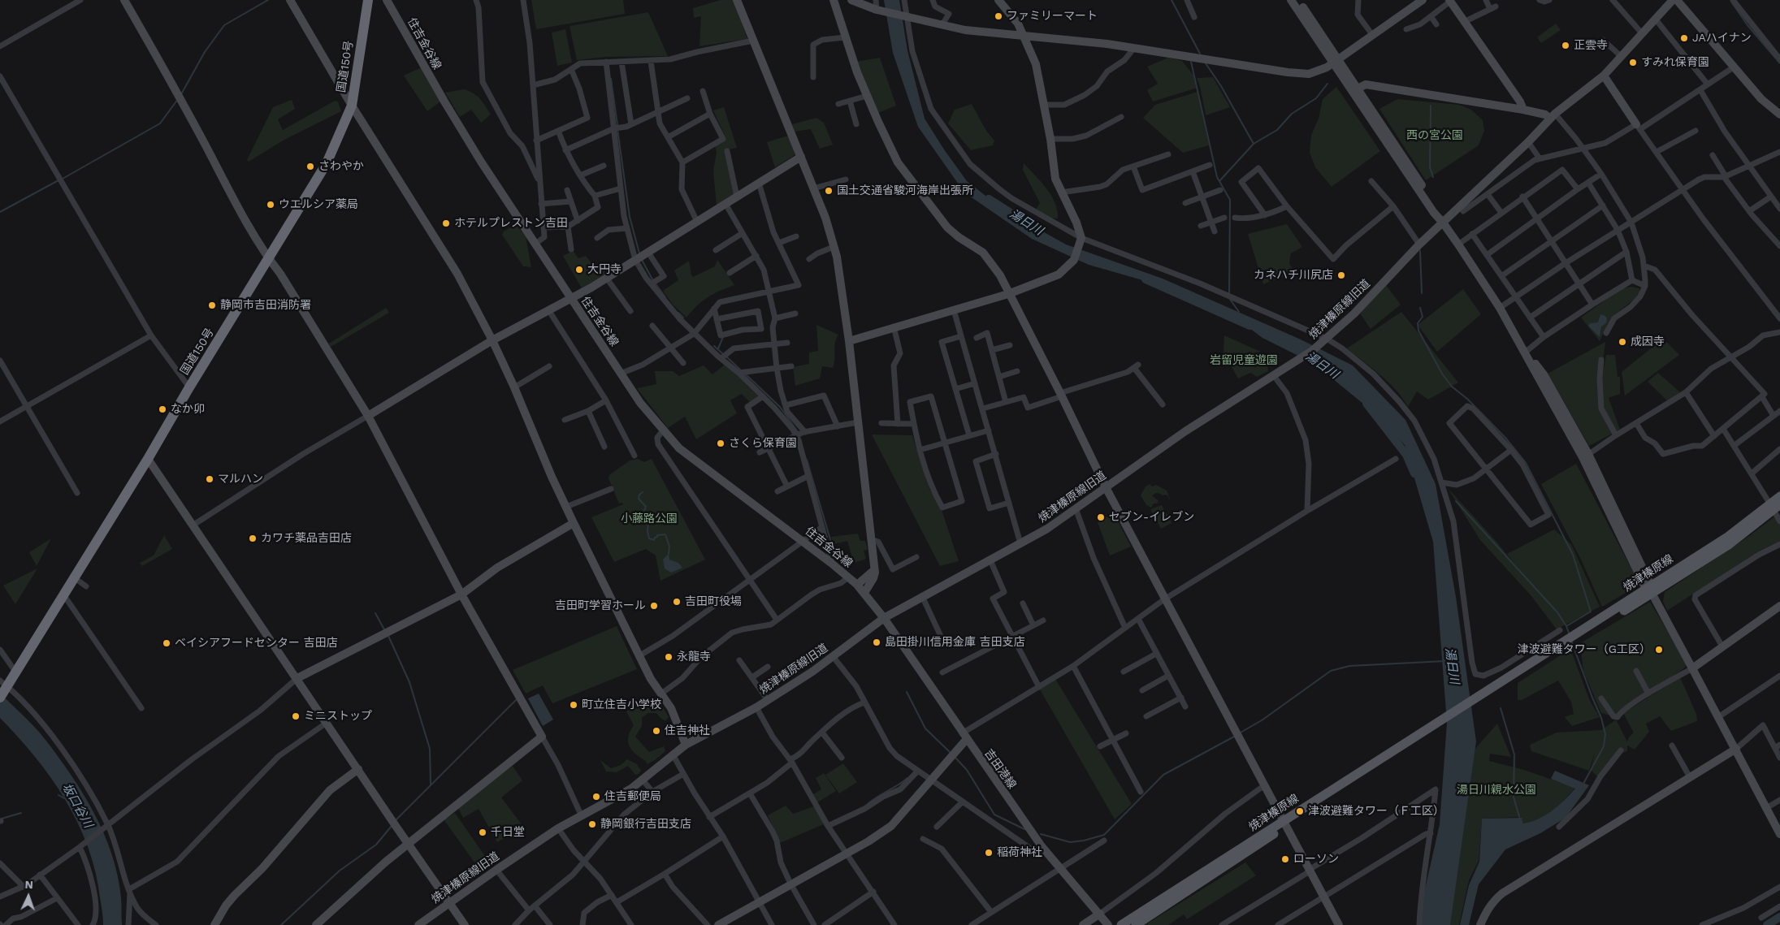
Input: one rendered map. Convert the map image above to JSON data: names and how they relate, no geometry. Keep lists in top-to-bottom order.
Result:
{
  "streets": {
    "highway": ["国道150号"],
    "main road": ["焼津榛原線"],
    "street": ["住吉金谷線", "焼津榛原線旧道", "吉田港線"]
  },
  "crossings": [
    ["住吉金谷線", "焼津榛原線旧道"],
    ["住吉金谷線", "吉田港線"],
    ["焼津榛原線旧道", "吉田港線"]
  ],
  "water": ["湯日川", "坂口谷川"],
  "parks": [
    "西の宮公園",
    "岩留児童遊園",
    "小藤路公園",
    "湯日川親水公園"
  ],
  "places": [
    "ファミリーマート",
    "JAハイナン",
    "正雲寺",
    "すみれ保育園",
    "さわやか",
    "国土交通省駿河海岸出張所",
    "ウエルシア薬局",
    "ホテルプレストン吉田",
    "大円寺",
    "カネハチ川尻店",
    "静岡市吉田消防署",
    "成因寺",
    "なか卯",
    "さくら保育園",
    "マルハン",
    "セブン-イレブン",
    "カワチ薬品吉田店",
    "吉田町役場",
    "吉田町学習ホール",
    "島田掛川信用金庫 吉田支店",
    "ベイシアフードセンター 吉田店",
    "津波避難タワー（G工区）",
    "永龍寺",
    "町立住吉小学校",
    "ミニストップ",
    "住吉神社",
    "住吉郵便局",
    "津波避難タワー（Ｆ工区）",
    "静岡銀行吉田支店",
    "千日堂",
    "稲荷神社",
    "ローソン"
  ],
  "north": "top"
}
